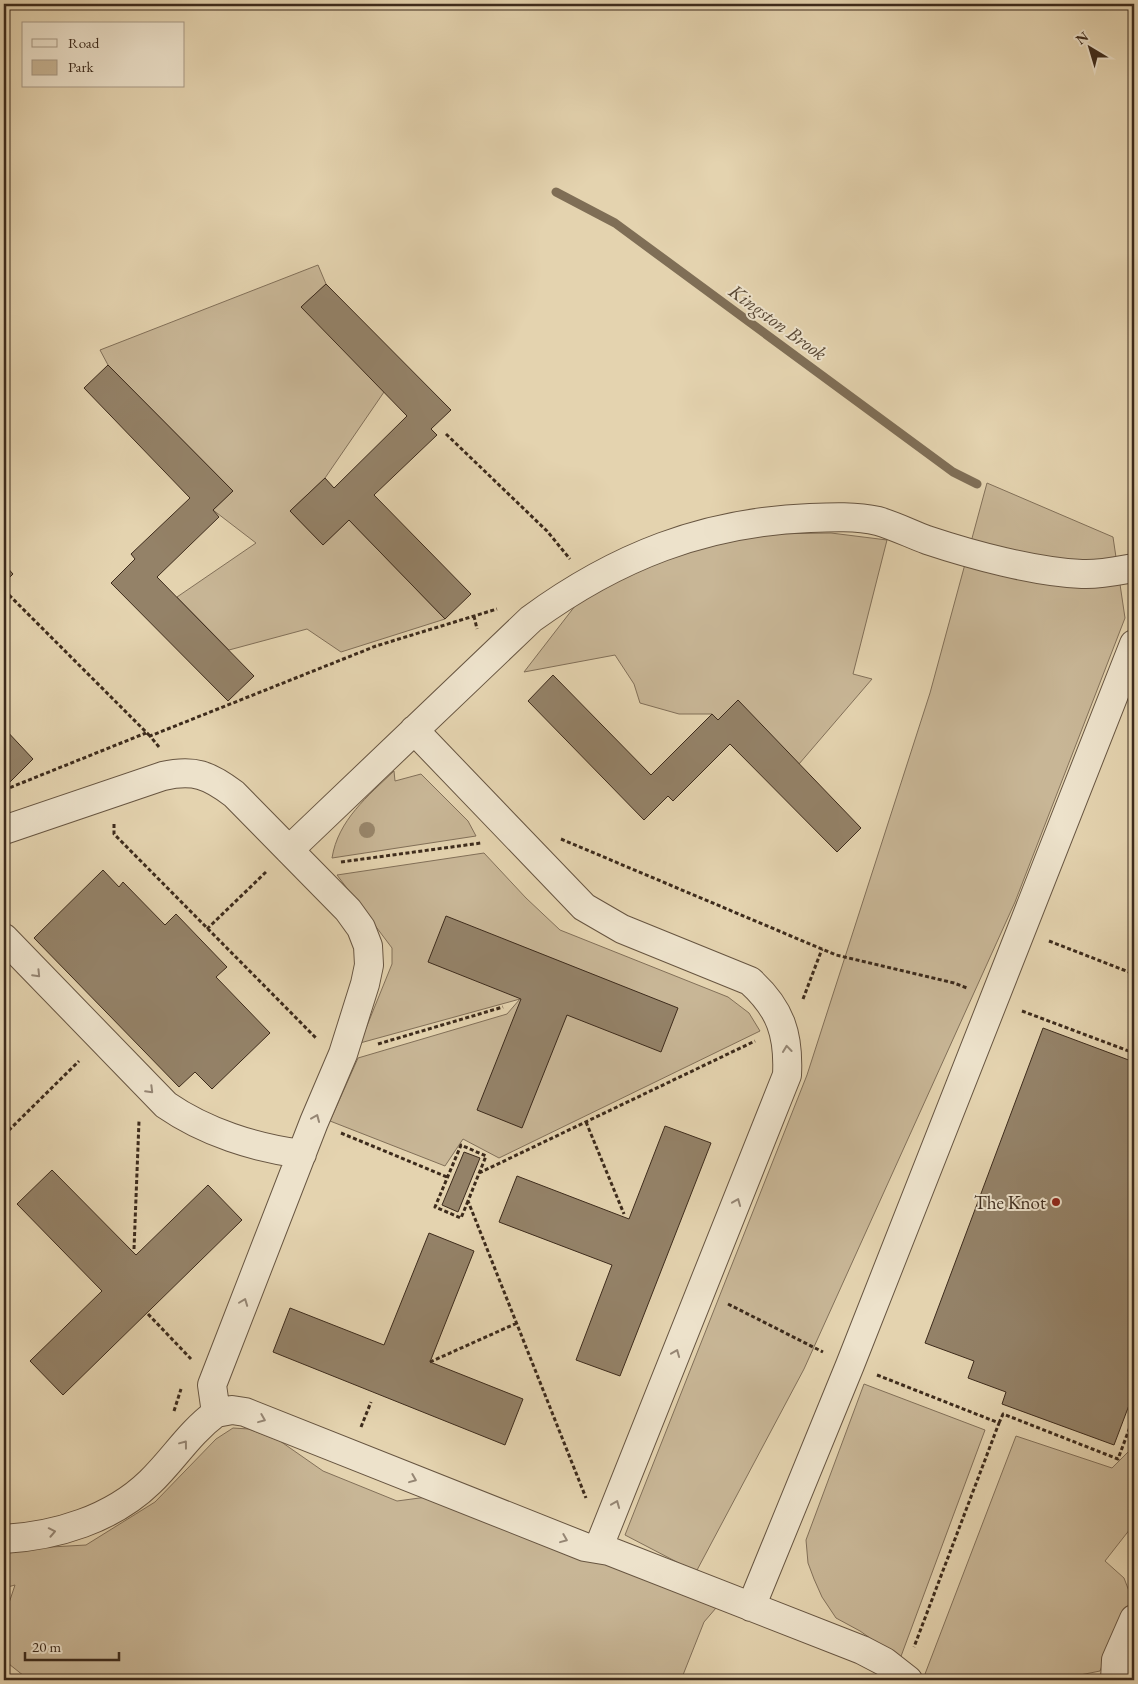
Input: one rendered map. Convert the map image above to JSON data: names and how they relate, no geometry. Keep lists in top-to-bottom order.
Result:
{
  "water": ["Kingston Brook"],
  "places": ["The Knot"],
  "legend": ["Road", "Park"],
  "scale_bar": "20 m",
  "north": "top left"
}
